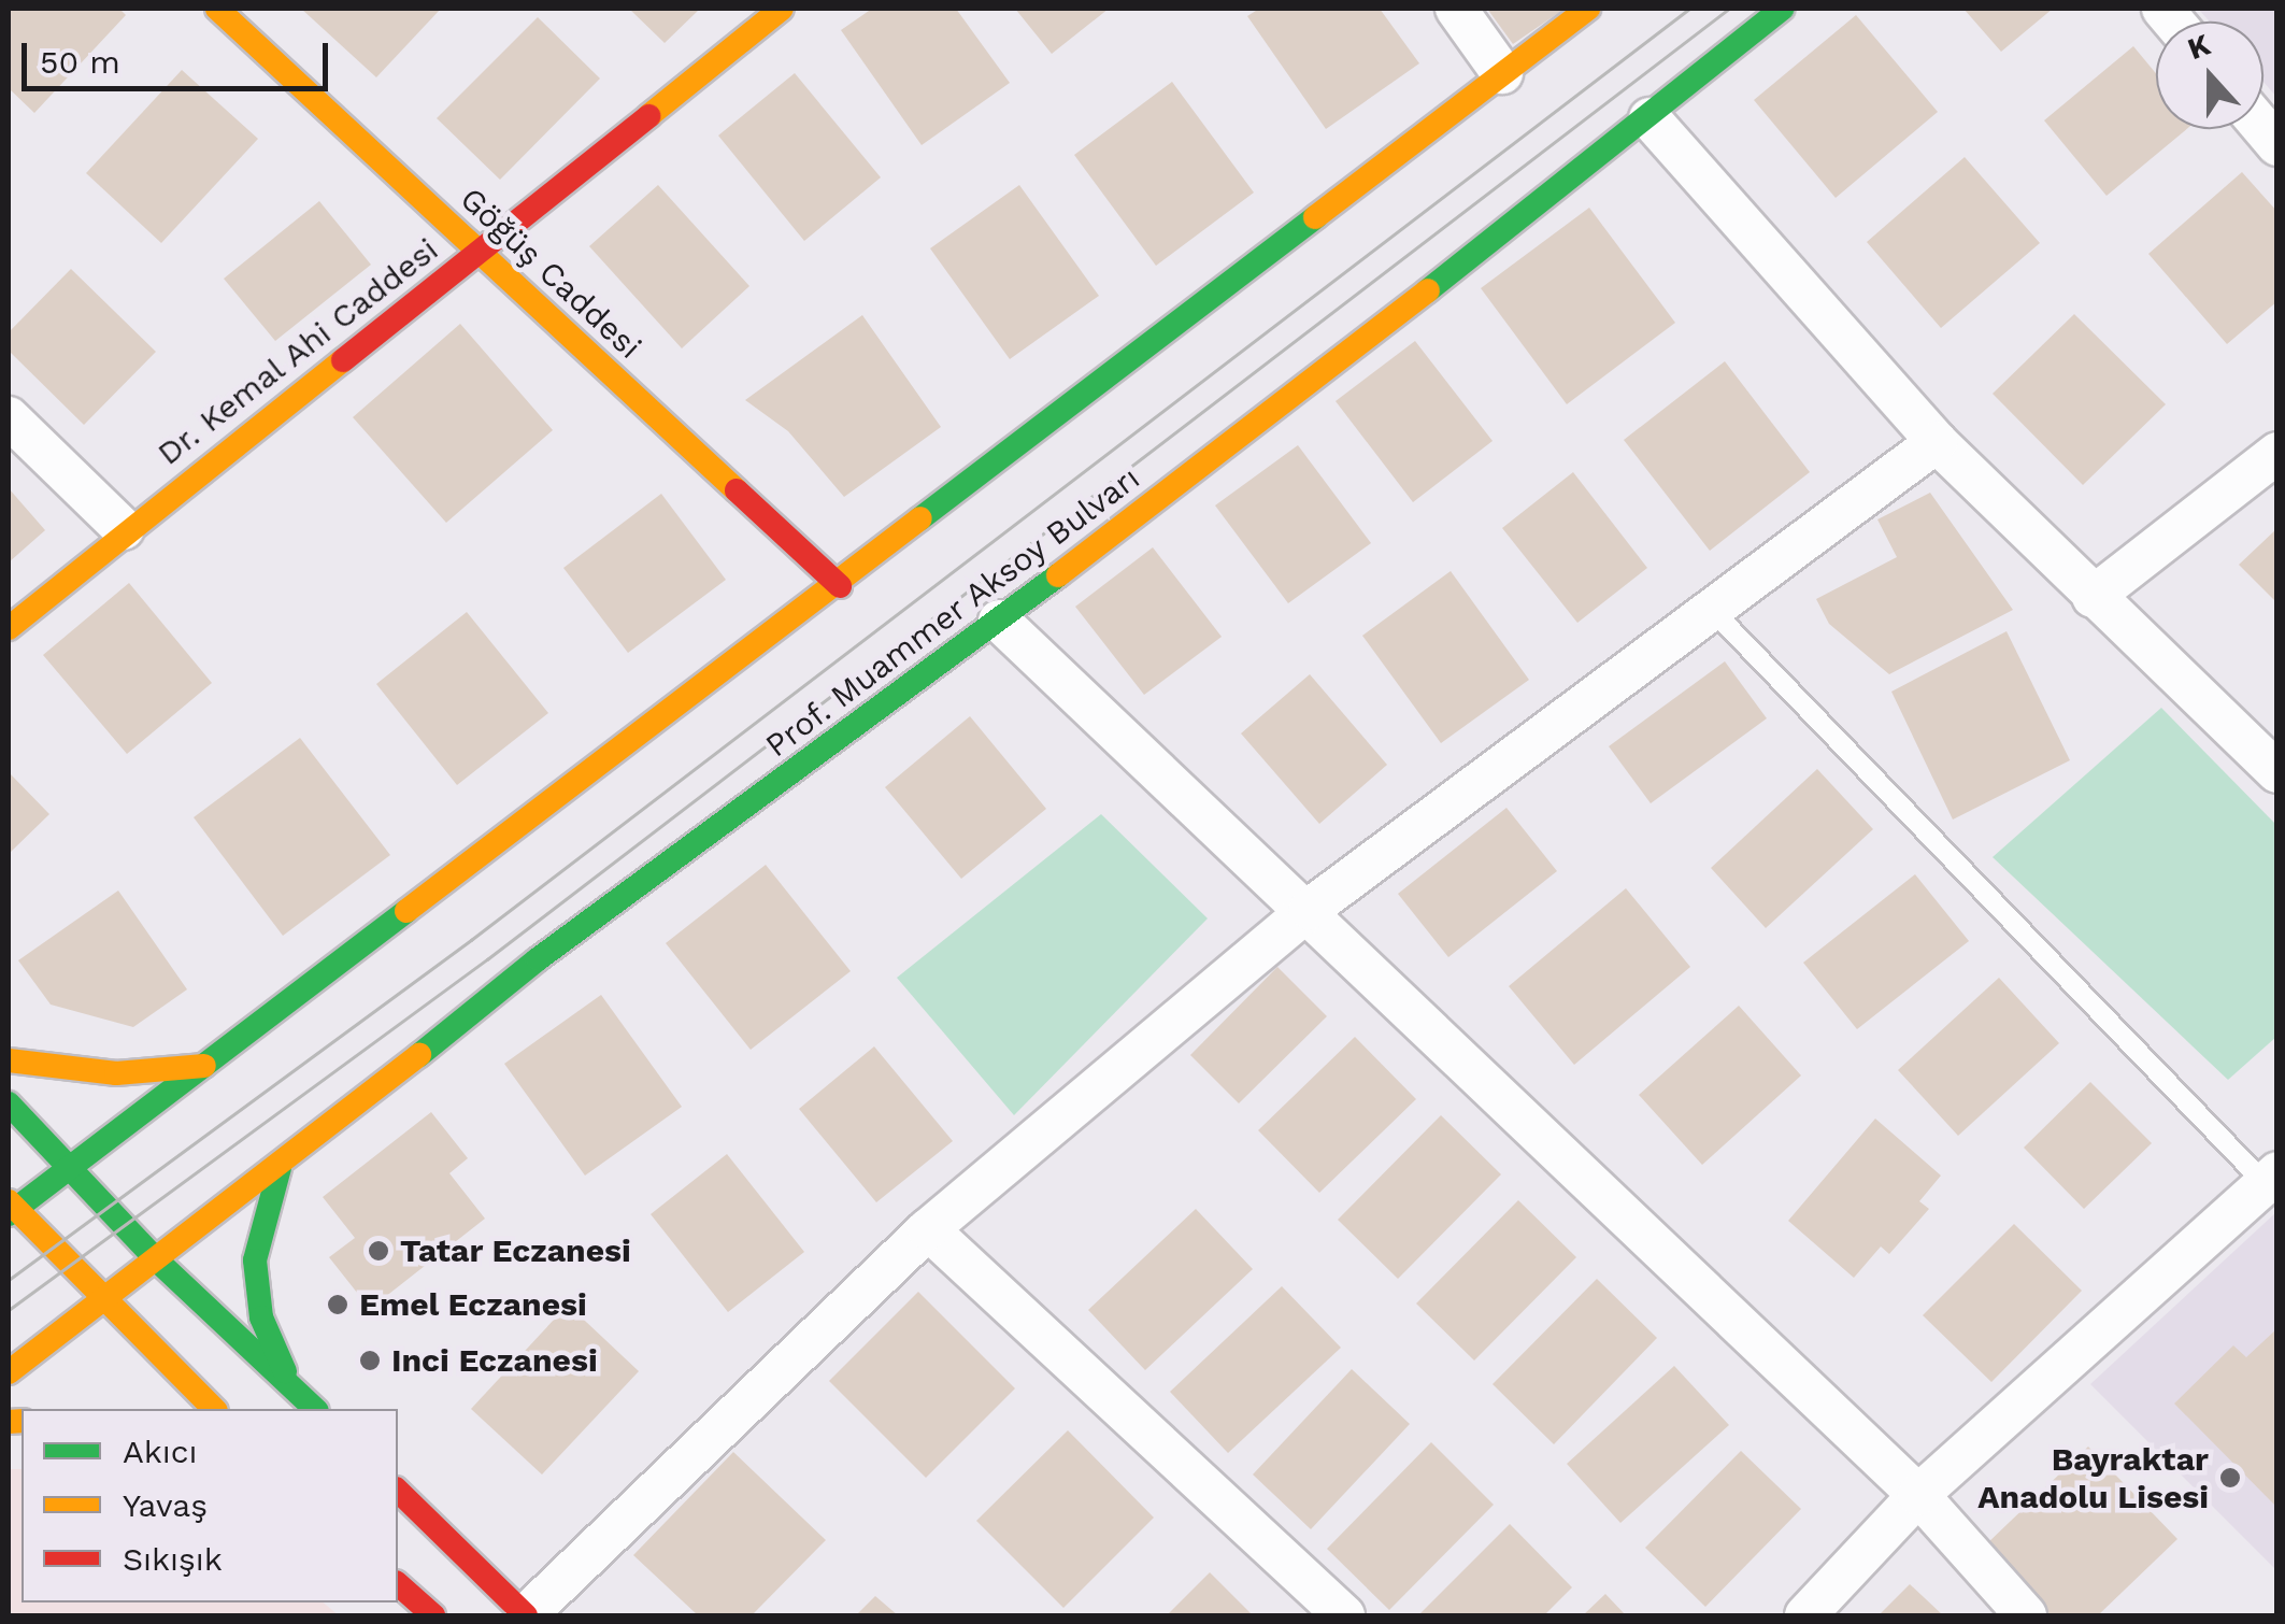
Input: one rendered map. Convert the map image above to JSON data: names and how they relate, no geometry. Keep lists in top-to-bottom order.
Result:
{
  "streets": {
    "main road": ["Göğüş Caddesi", "Dr. Kemal Ahi Caddesi", "Prof. Muammer Aksoy Bulvarı"]
  },
  "crossings": [
    ["Göğüş Caddesi", "Dr. Kemal Ahi Caddesi"]
  ],
  "places": [
    "Tatar Eczanesi",
    "Emel Eczanesi",
    "Inci Eczanesi",
    "Bayraktar Anadolu Lisesi"
  ],
  "legend": ["Akıcı", "Yavaş", "Sıkışık"],
  "scale_bar": "50 m",
  "north": "top"
}
